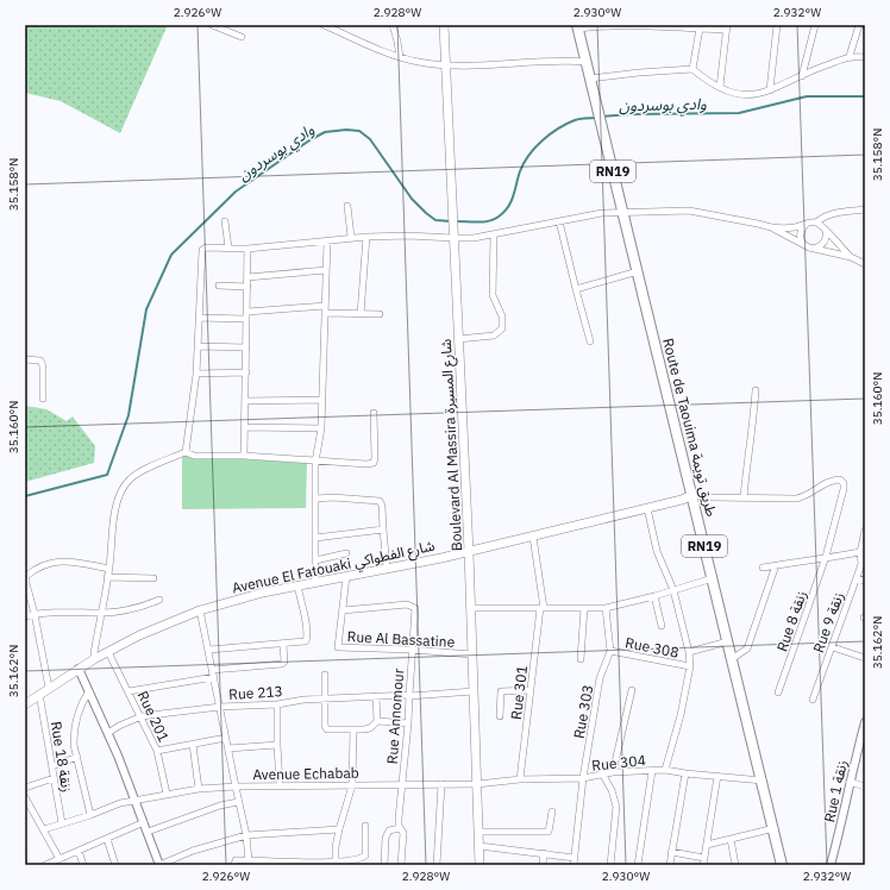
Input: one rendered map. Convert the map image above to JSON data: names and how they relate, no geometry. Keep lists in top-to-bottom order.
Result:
{
  "streets": {
    "main road": [
      "RN19",
      "Route de Taouima طريق تويمة",
      "Boulevard Al Massira شارع المسيرة",
      "Avenue El Fatouaki شارع الفطواكي"
    ],
    "street": [
      "Rue 8 زنقة",
      "Rue 9 زنقة",
      "Rue Al Bassatine",
      "Rue 308",
      "Rue 213",
      "Rue 301",
      "Rue 303",
      "Rue 201",
      "Rue Annomour",
      "Rue 18 زنقة",
      "Rue 304",
      "Avenue Echabab",
      "Rue 1 زنقة"
    ]
  },
  "crossings": [
    ["Route de Taouima طريق تويمة", "Avenue El Fatouaki شارع الفطواكي"],
    ["Route de Taouima طريق تويمة", "Rue 304"],
    ["Boulevard Al Massira شارع المسيرة", "Avenue El Fatouaki شارع الفطواكي"],
    ["Boulevard Al Massira شارع المسيرة", "Rue Al Bassatine"],
    ["Boulevard Al Massira شارع المسيرة", "Rue 213"],
    ["Boulevard Al Massira شارع المسيرة", "Rue 304"],
    ["Boulevard Al Massira شارع المسيرة", "Avenue Echabab"],
    ["Avenue El Fatouaki شارع الفطواكي", "Rue 301"],
    ["Avenue El Fatouaki شارع الفطواكي", "Rue 201"],
    ["Avenue El Fatouaki شارع الفطواكي", "Rue 18 زنقة"],
    ["Rue Al Bassatine", "Rue Annomour"],
    ["Rue 308", "Rue 303"],
    ["Rue 213", "Rue 201"],
    ["Rue 213", "Rue Annomour"],
    ["Rue 301", "Rue 304"],
    ["Rue 303", "Rue 304"],
    ["Rue 201", "Avenue Echabab"],
    ["Rue Annomour", "Avenue Echabab"],
    ["Rue 18 زنقة", "Avenue Echabab"],
    ["Rue 304", "Avenue Echabab"]
  ],
  "water": ["وادي بوسردون"],
  "coordinates": [
    "2.926°W",
    "2.928°W",
    "2.930°W",
    "2.932°W",
    "35.158°N",
    "35.160°N",
    "35.162°N"
  ]
}
